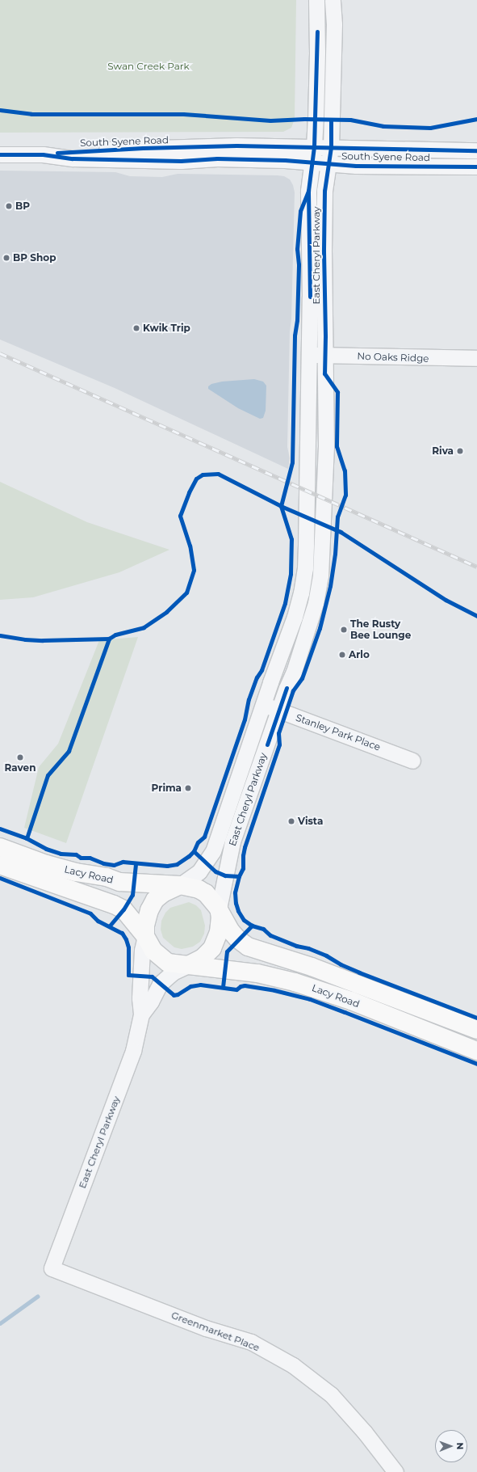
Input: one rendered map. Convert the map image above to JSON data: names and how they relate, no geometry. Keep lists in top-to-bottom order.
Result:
{
  "streets": {
    "main road": ["Lacy Road"],
    "street": [
      "South Syene Road",
      "East Cheryl Parkway",
      "No Oaks Ridge",
      "Stanley Park Place",
      "Greenmarket Place"
    ]
  },
  "crossings": [
    ["South Syene Road", "East Cheryl Parkway"],
    ["East Cheryl Parkway", "No Oaks Ridge"],
    ["East Cheryl Parkway", "Stanley Park Place"],
    ["East Cheryl Parkway", "Lacy Road"],
    ["East Cheryl Parkway", "Greenmarket Place"]
  ],
  "parks": ["Swan Creek Park"],
  "places": [
    "BP",
    "BP Shop",
    "Kwik Trip",
    "Riva",
    "The Rusty Bee Lounge",
    "Arlo",
    "Raven",
    "Prima",
    "Vista"
  ],
  "north": "right"
}
